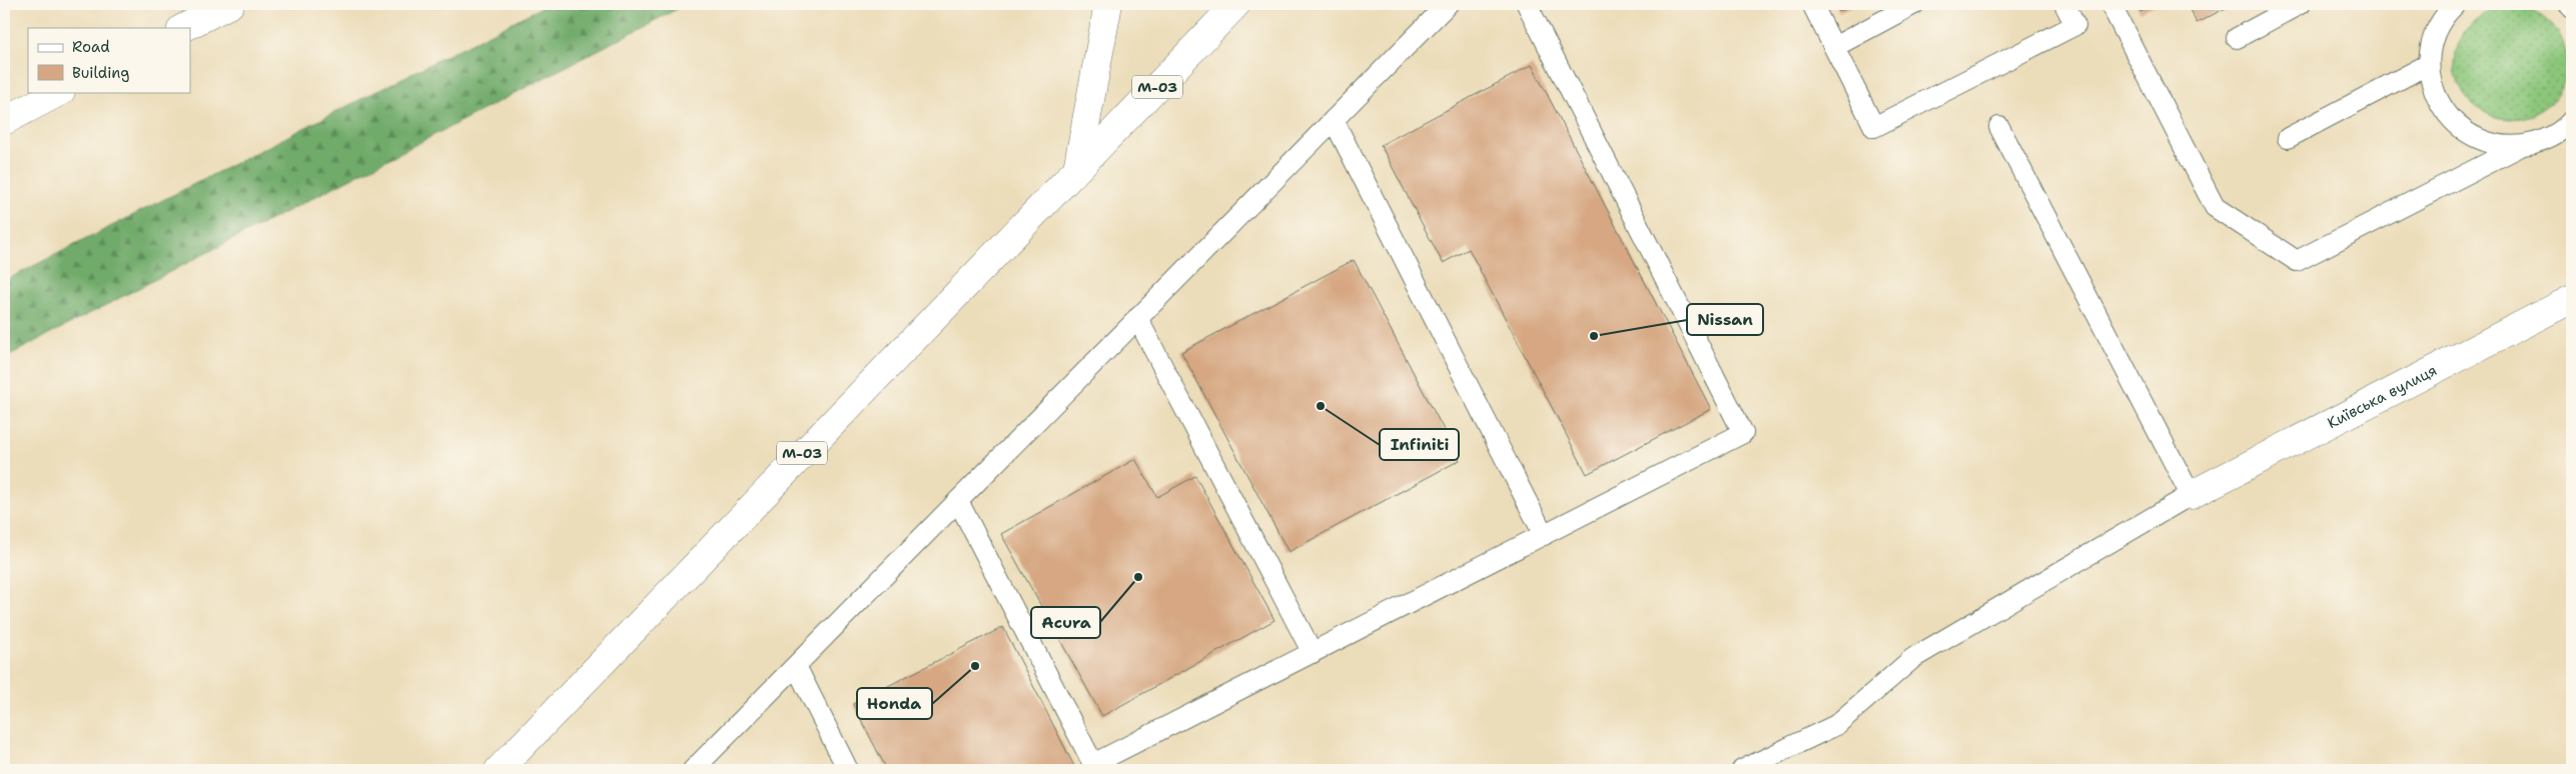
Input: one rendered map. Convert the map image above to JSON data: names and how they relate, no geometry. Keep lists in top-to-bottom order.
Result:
{
  "streets": {
    "main road": ["М-03", "Київська вулиця"]
  },
  "places": [
    "Nissan",
    "Infiniti",
    "Acura",
    "Honda"
  ],
  "legend": ["Road", "Building"]
}
